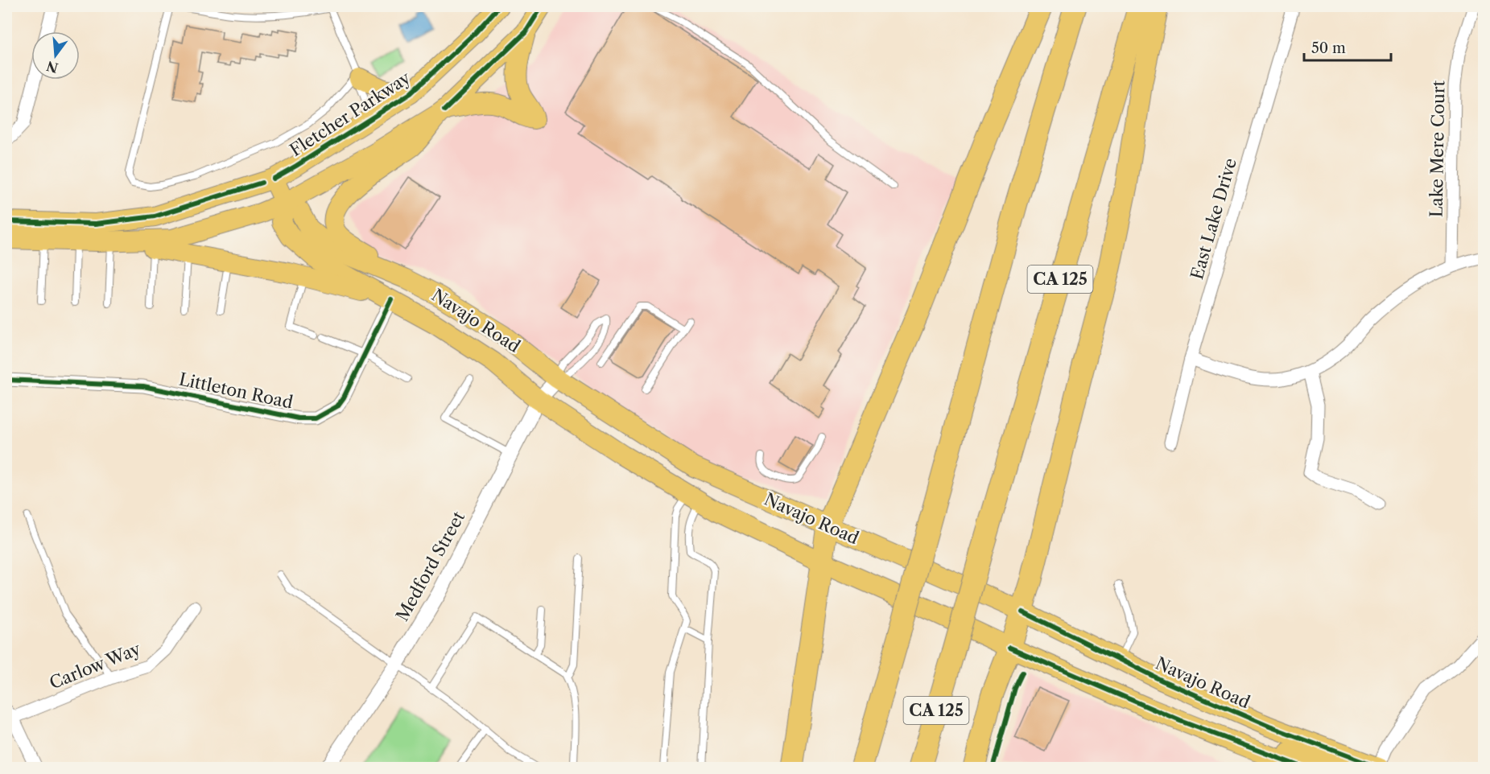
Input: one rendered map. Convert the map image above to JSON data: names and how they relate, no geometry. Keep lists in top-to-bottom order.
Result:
{
  "streets": {
    "highway": ["CA 125"],
    "main road": ["Fletcher Parkway", "Navajo Road"],
    "street": [
      "Lake Mere Court",
      "East Lake Drive",
      "Littleton Road",
      "Medford Street",
      "Carlow Way"
    ]
  },
  "crossings": [
    ["Fletcher Parkway", "Navajo Road"],
    ["Navajo Road", "Littleton Road"],
    ["Navajo Road", "Medford Street"]
  ],
  "scale_bar": "50 m",
  "north": "bottom"
}
